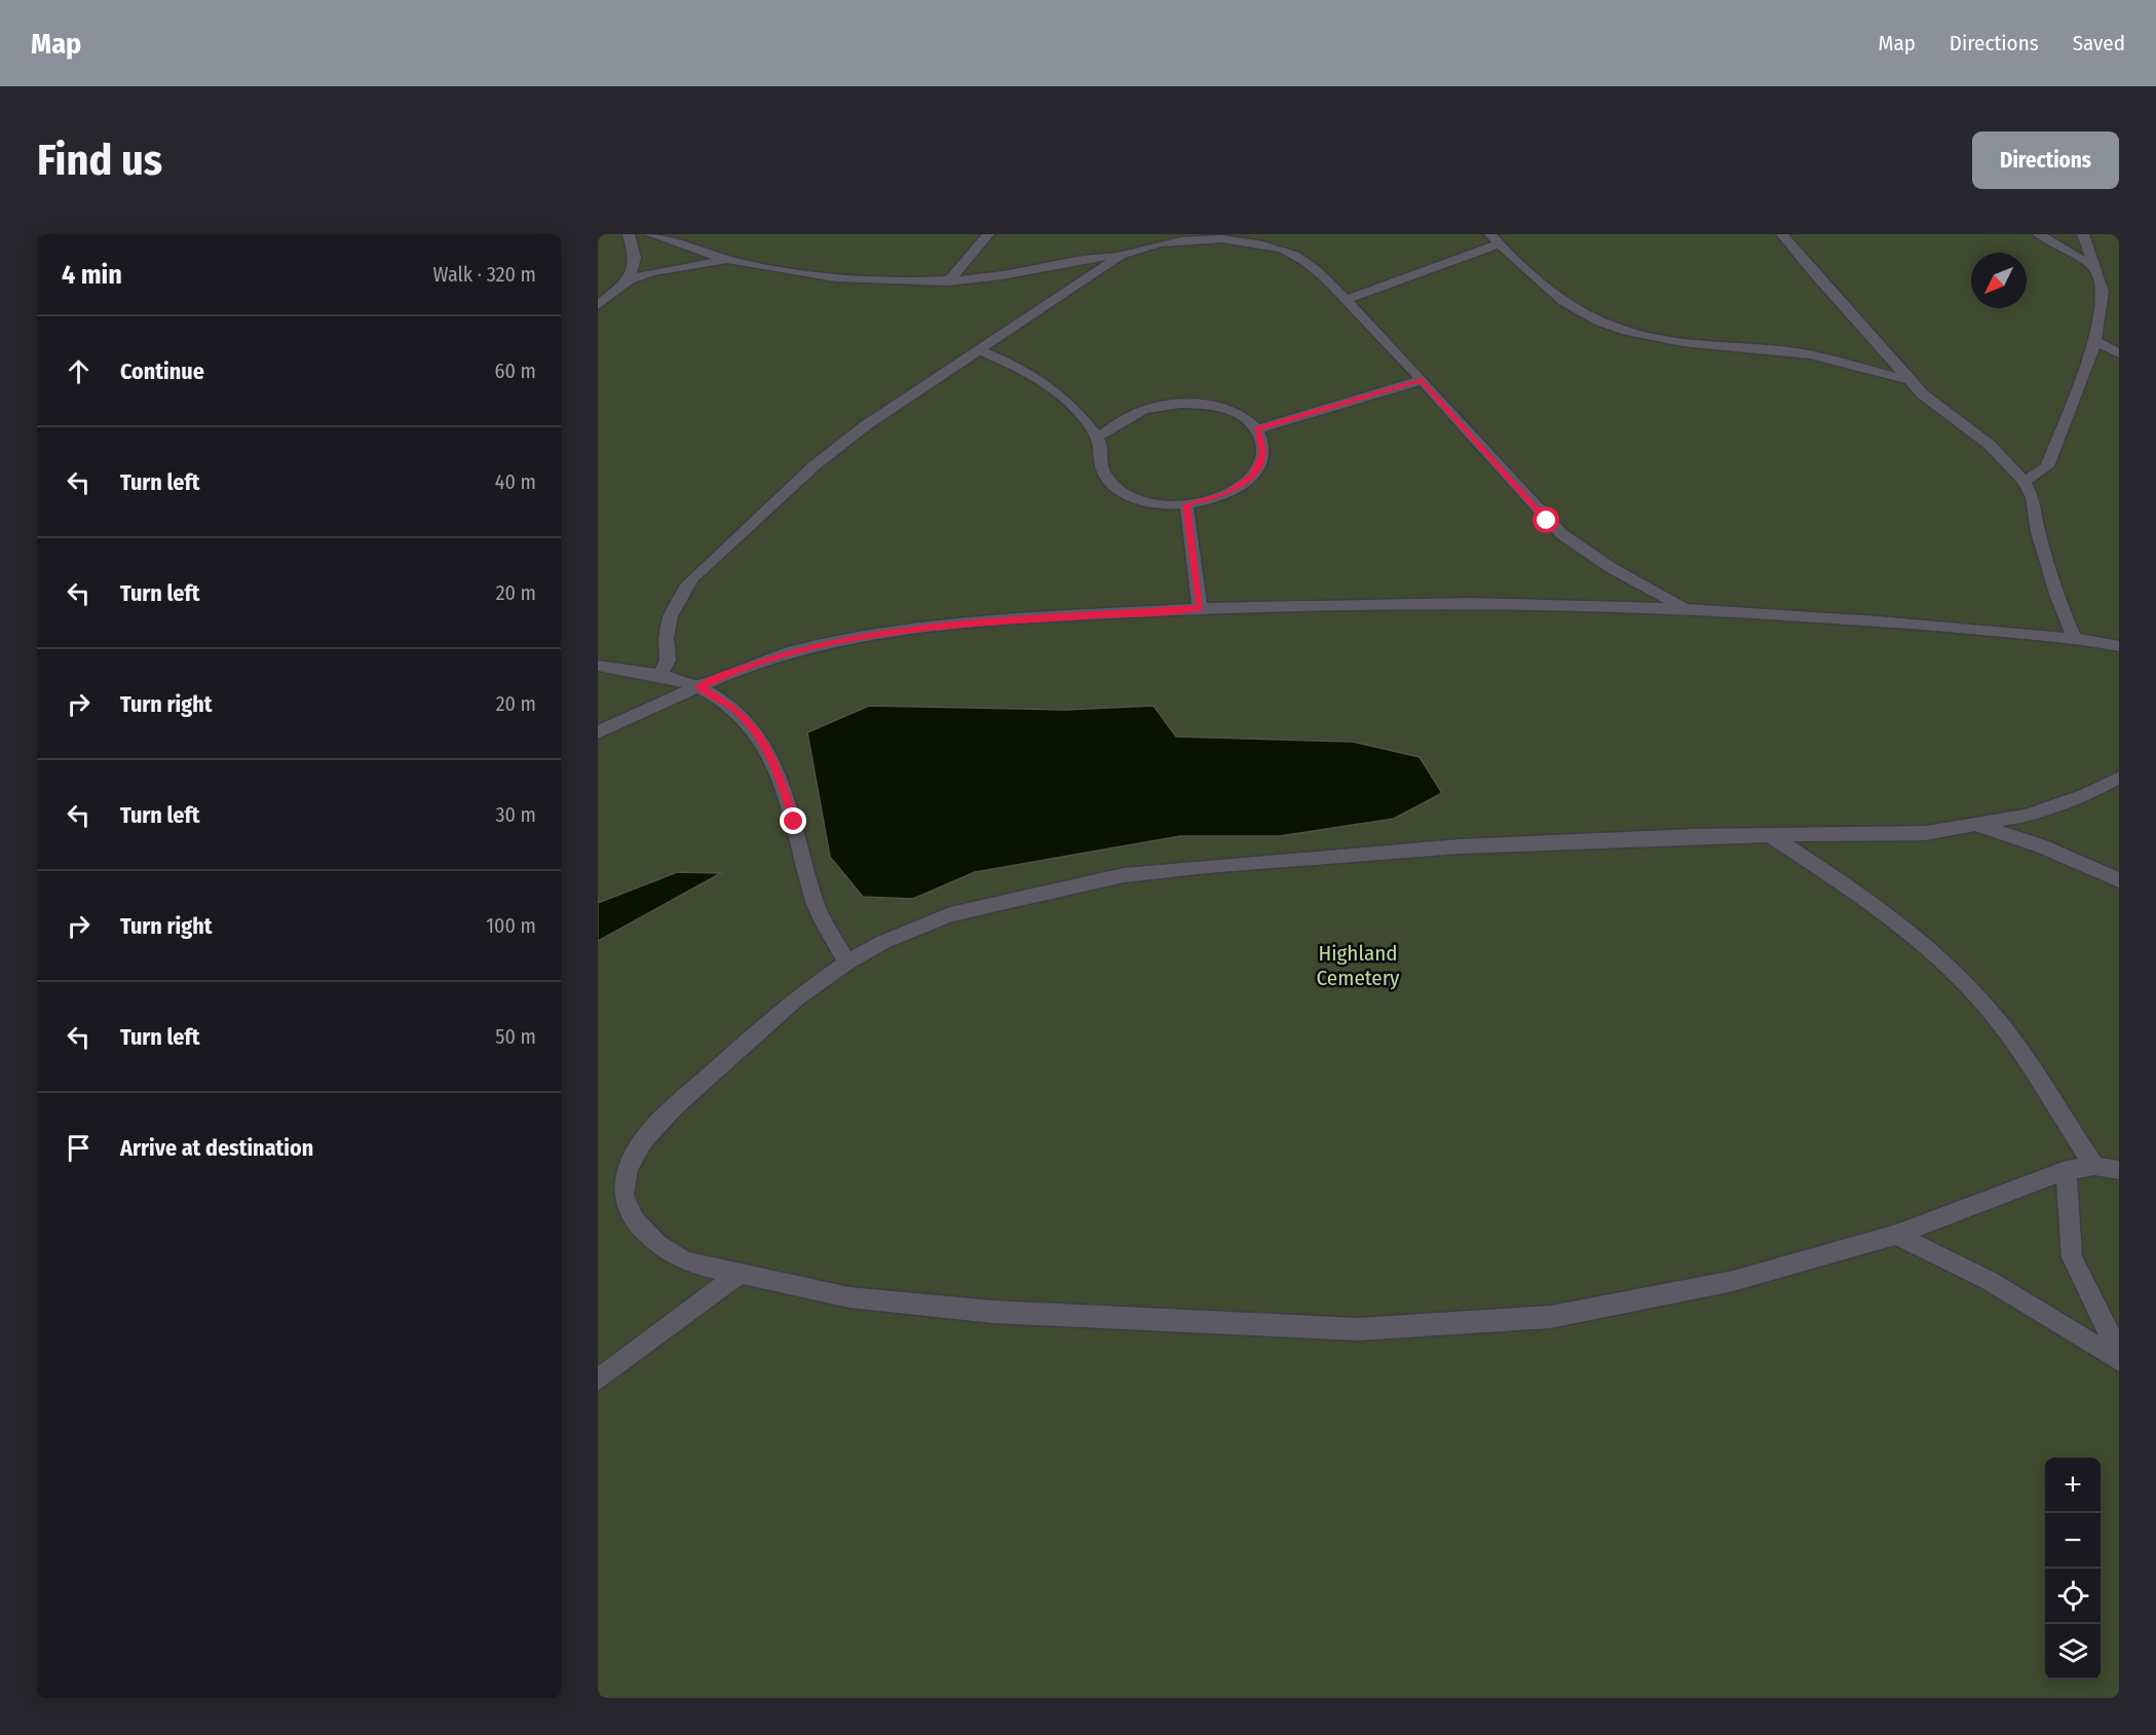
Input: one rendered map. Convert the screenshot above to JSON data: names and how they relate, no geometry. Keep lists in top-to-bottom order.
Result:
{
  "parks": ["Highland Cemetery"],
  "north": "bottom left",
  "page": {
    "header": "Map",
    "nav": ["Map", "Directions", "Saved"],
    "buttons": "Directions",
    "title": "Find us",
    "heading": ["4 min", "Walk · 320 m"],
    "list": [
      ["Continue", "60 m"],
      ["Turn left", "40 m"],
      ["Turn left", "20 m"],
      ["Turn right", "20 m"],
      ["Turn left", "30 m"],
      ["Turn right", "100 m"],
      ["Turn left", "50 m"],
      "Arrive at destination"
    ],
    "map_buttons": ["+", "−"]
  }
}
